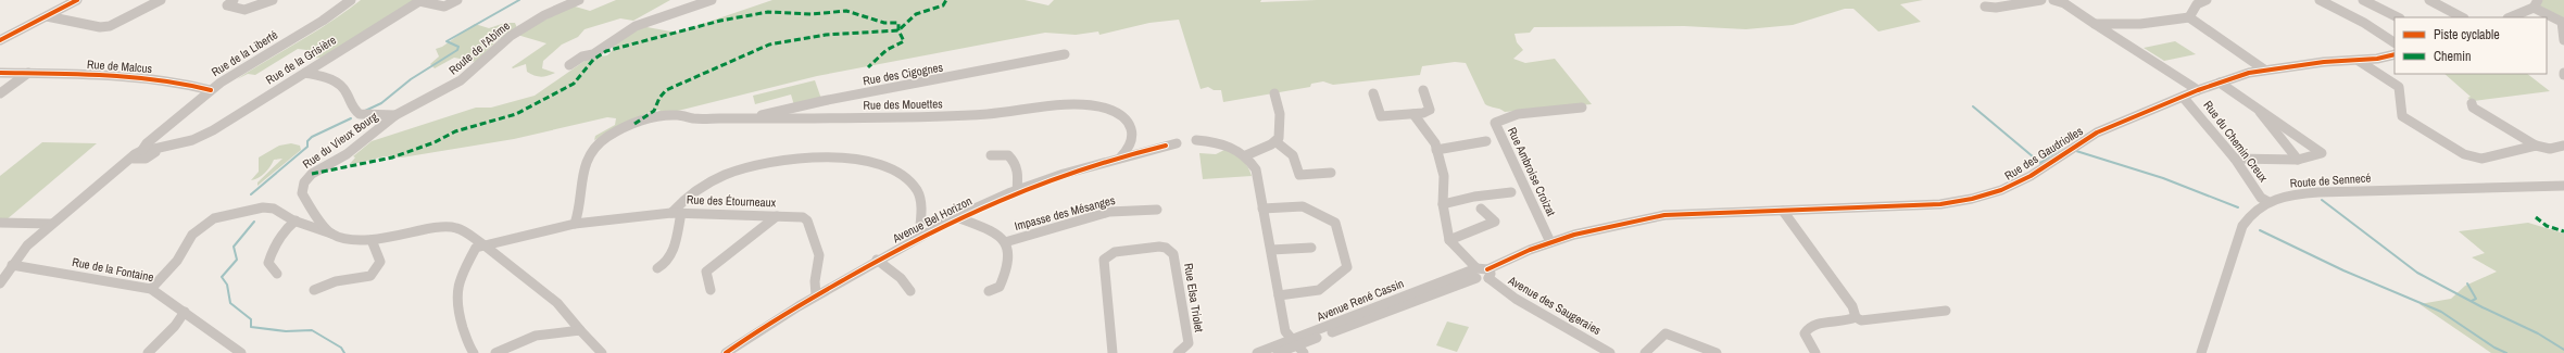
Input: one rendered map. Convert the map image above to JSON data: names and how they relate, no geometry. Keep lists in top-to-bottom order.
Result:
{
  "streets": {
    "street": [
      "Route de l'Abîme",
      "Rue de la Liberté",
      "Rue de la Grisière",
      "Rue de Malcus",
      "Rue des Cigognes",
      "Rue des Mouettes",
      "Rue du Vieux Bourg",
      "Rue du Chemin Creux",
      "Rue des Gaudriolles",
      "Rue Ambroise Croizat",
      "Route de Sennecé",
      "Rue des Étourneaux",
      "Impasse des Mésanges",
      "Avenue Bel Horizon",
      "Rue de la Fontaine",
      "Rue Elsa Triolet",
      "Avenue René Cassin",
      "Avenue des Saugeraies"
    ]
  },
  "crossings": [
    ["Route de l'Abîme", "Rue du Vieux Bourg"],
    ["Rue de la Liberté", "Rue de la Grisière"],
    ["Rue de la Liberté", "Rue de Malcus"],
    ["Rue de la Liberté", "Rue de la Fontaine"],
    ["Rue des Cigognes", "Rue des Mouettes"],
    ["Rue des Mouettes", "Rue des Étourneaux"],
    ["Rue des Mouettes", "Avenue Bel Horizon"],
    ["Rue du Chemin Creux", "Rue des Gaudriolles"],
    ["Rue du Chemin Creux", "Route de Sennecé"],
    ["Rue des Gaudriolles", "Avenue René Cassin"],
    ["Rue Ambroise Croizat", "Avenue René Cassin"],
    ["Rue des Étourneaux", "Avenue Bel Horizon"],
    ["Avenue René Cassin", "Avenue des Saugeraies"]
  ],
  "legend": ["Piste cyclable", "Chemin"]
}
